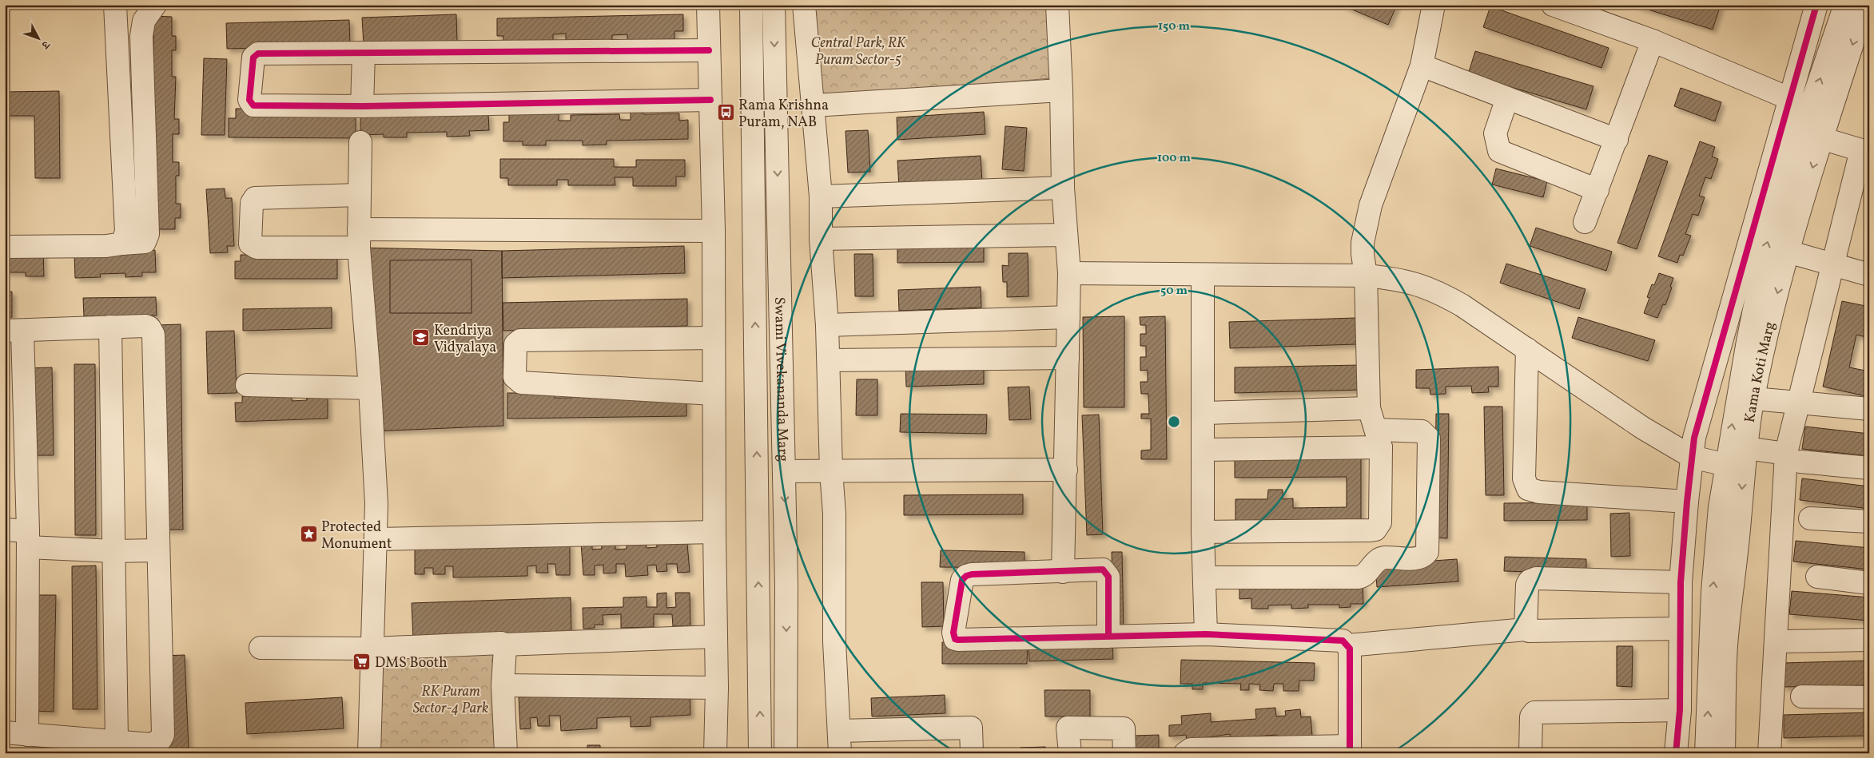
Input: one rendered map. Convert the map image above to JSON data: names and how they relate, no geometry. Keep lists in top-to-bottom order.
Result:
{
  "streets": {
    "street": ["Kama Koti Marg", "Swami Vivekananda Marg"]
  },
  "parks": ["Central Park, RK Puram Sector-5", "RK Puram Sector-4 Park"],
  "places": {
    "bus stop": ["Rama Krishna Puram, NAB"],
    "school or university": ["Kendriya Vidyalaya"],
    "place": ["Protected Monument"],
    "supermarket": ["DMS Booth"]
  },
  "north": "bottom right",
  "rings": ["150 m", "100 m", "50 m"]
}
